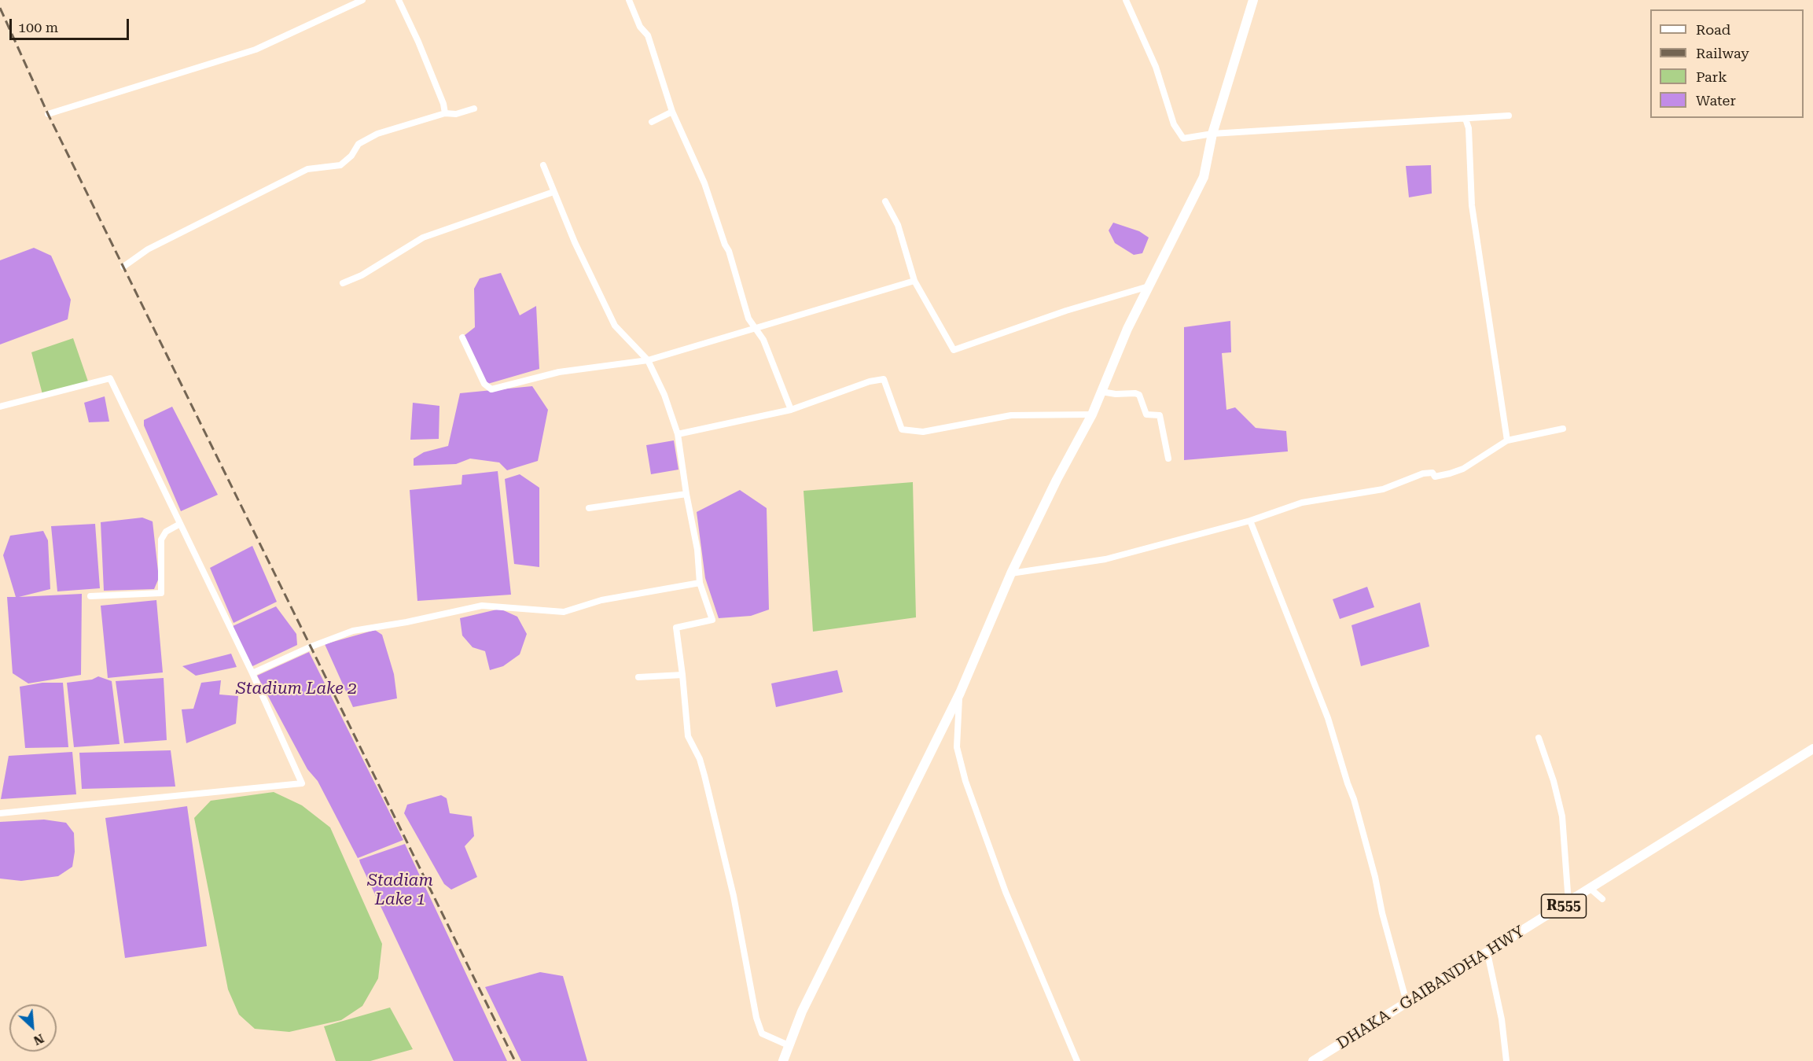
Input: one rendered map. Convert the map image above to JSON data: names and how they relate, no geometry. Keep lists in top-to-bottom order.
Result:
{
  "streets": {
    "main road": ["R555", "DHAKA - GAIBANDHA HWY"]
  },
  "water": ["Stadium Lake 2", "Stadiam Lake 1"],
  "legend": [
    "Road",
    "Railway",
    "Park",
    "Water"
  ],
  "scale_bar": "100 m",
  "north": "bottom right"
}
